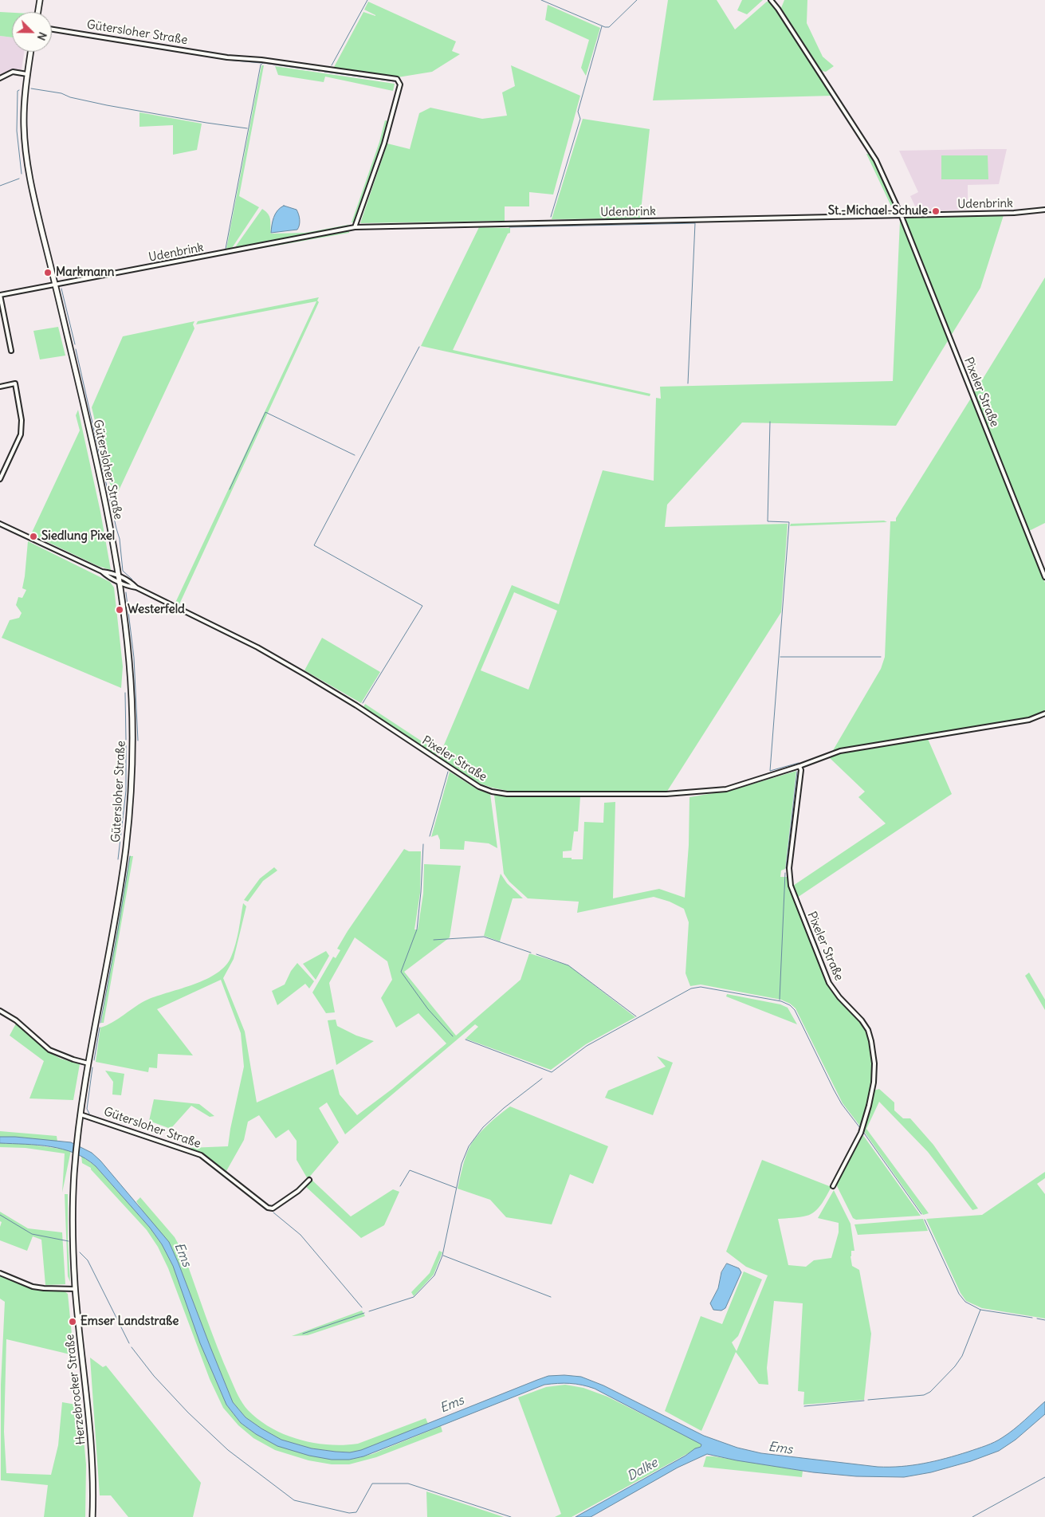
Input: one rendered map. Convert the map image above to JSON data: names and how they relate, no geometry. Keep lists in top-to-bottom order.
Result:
{
  "streets": {
    "main road": ["Gütersloher Straße", "Herzebrocker Straße"],
    "street": ["Udenbrink", "Pixeler Straße"]
  },
  "crossings": [
    ["Gütersloher Straße", "Udenbrink"],
    ["Gütersloher Straße", "Pixeler Straße"],
    ["Gütersloher Straße", "Herzebrocker Straße"],
    ["Udenbrink", "Pixeler Straße"]
  ],
  "water": ["Ems", "Dalke"],
  "places": [
    "St.-Michael-Schule",
    "Markmann",
    "Siedlung Pixel",
    "Westerfeld",
    "Emser Landstraße"
  ],
  "north": "bottom right"
}
